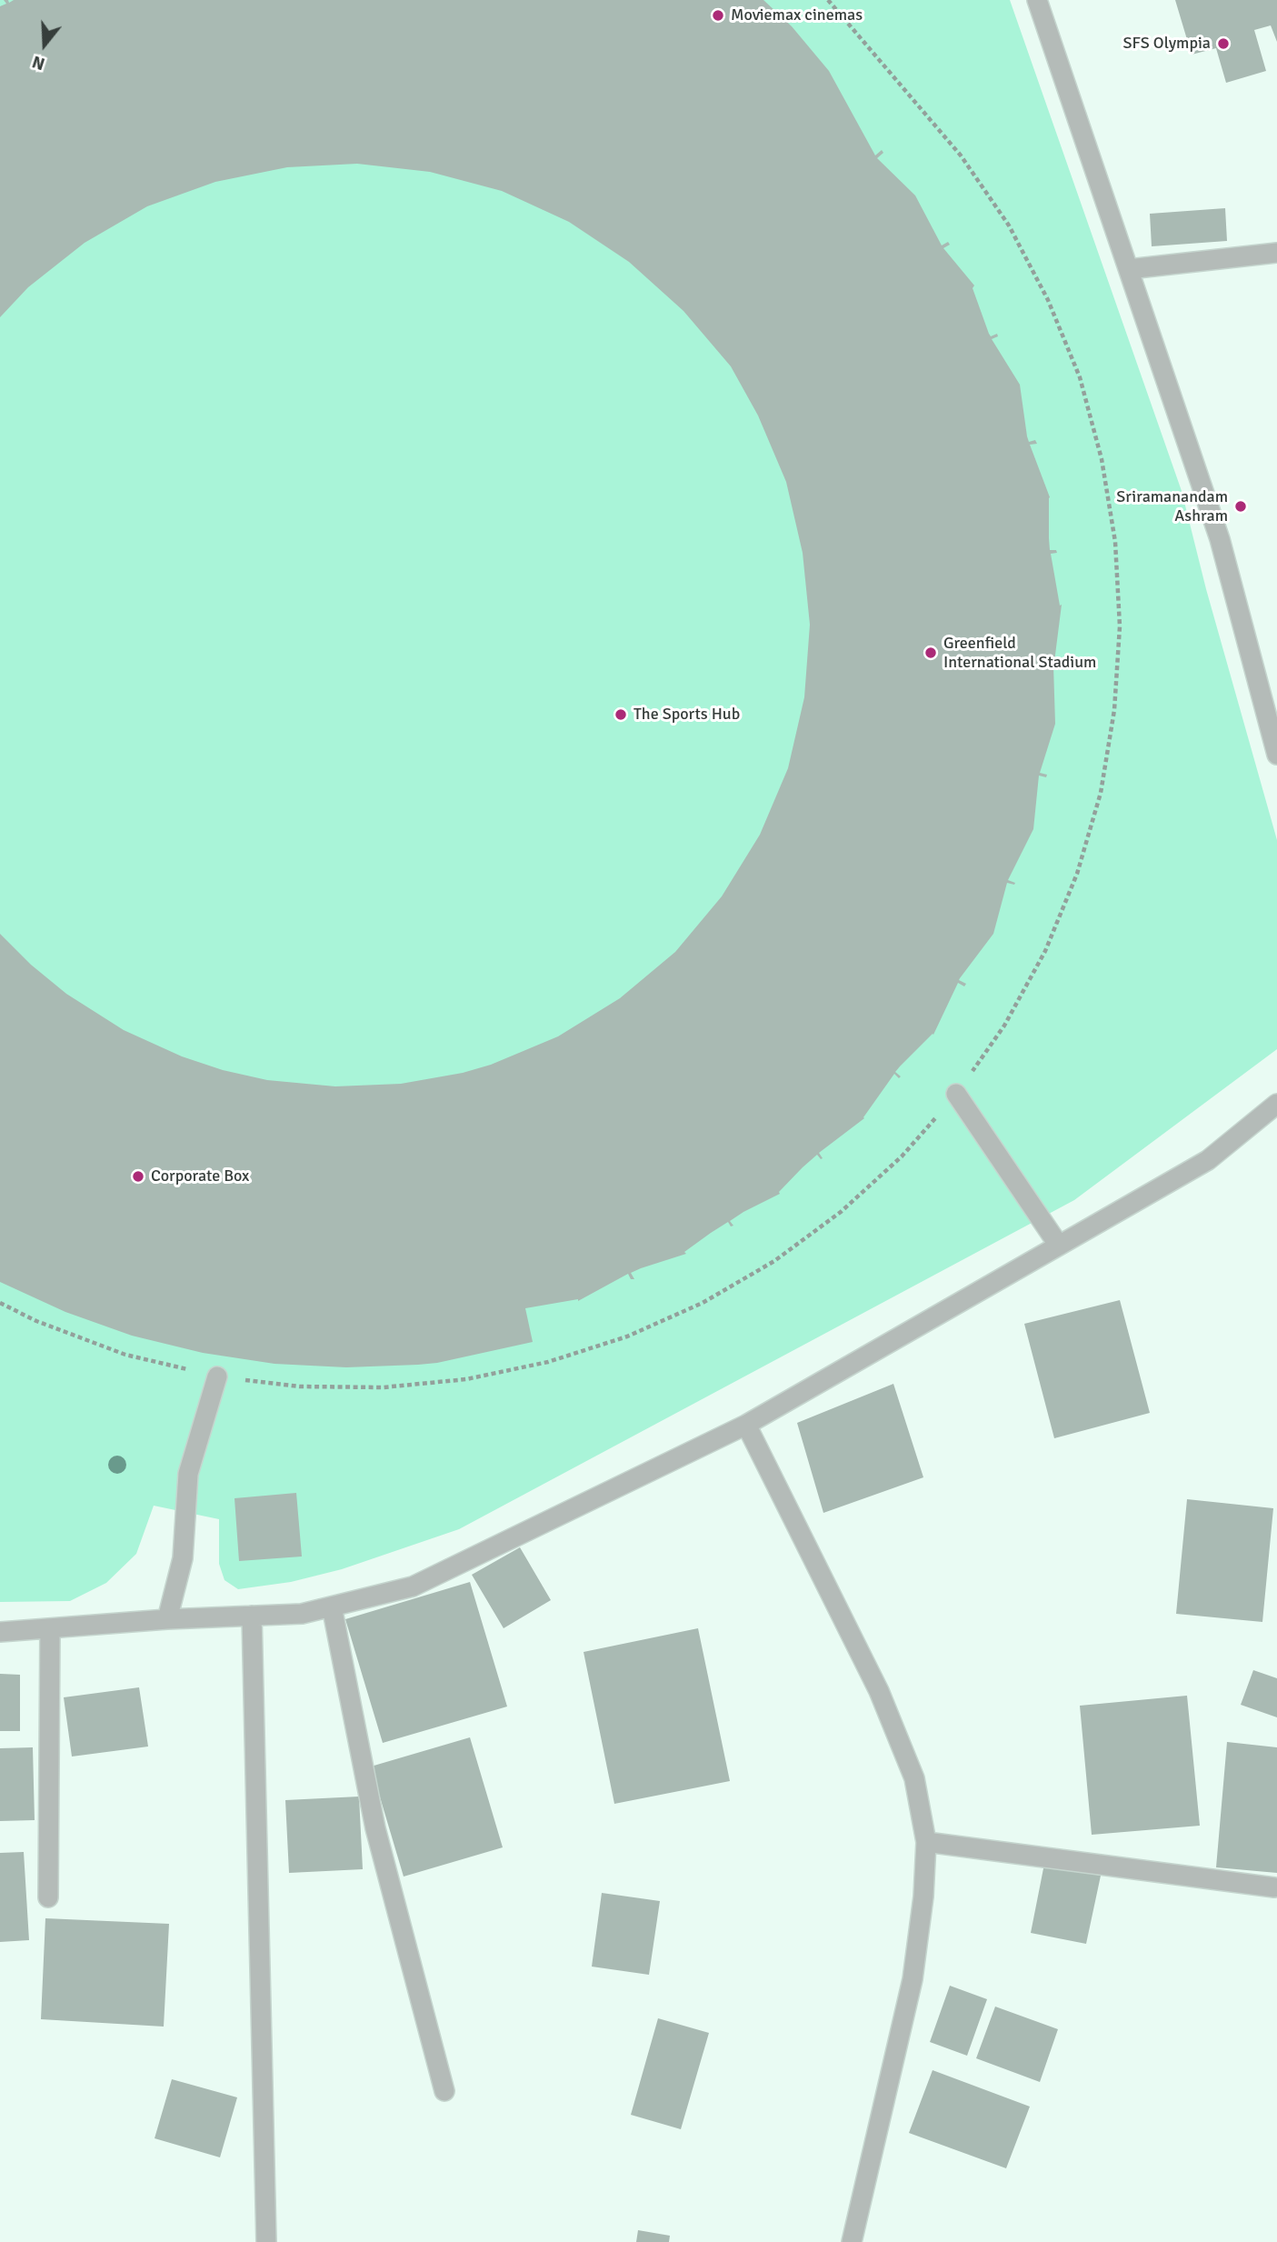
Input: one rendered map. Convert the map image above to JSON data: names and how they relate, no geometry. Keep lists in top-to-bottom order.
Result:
{
  "places": [
    "Moviemax cinemas",
    "SFS Olympia",
    "Sriramanandam Ashram",
    "Greenfield International Stadium",
    "The Sports Hub",
    "Corporate Box"
  ],
  "north": "bottom"
}
